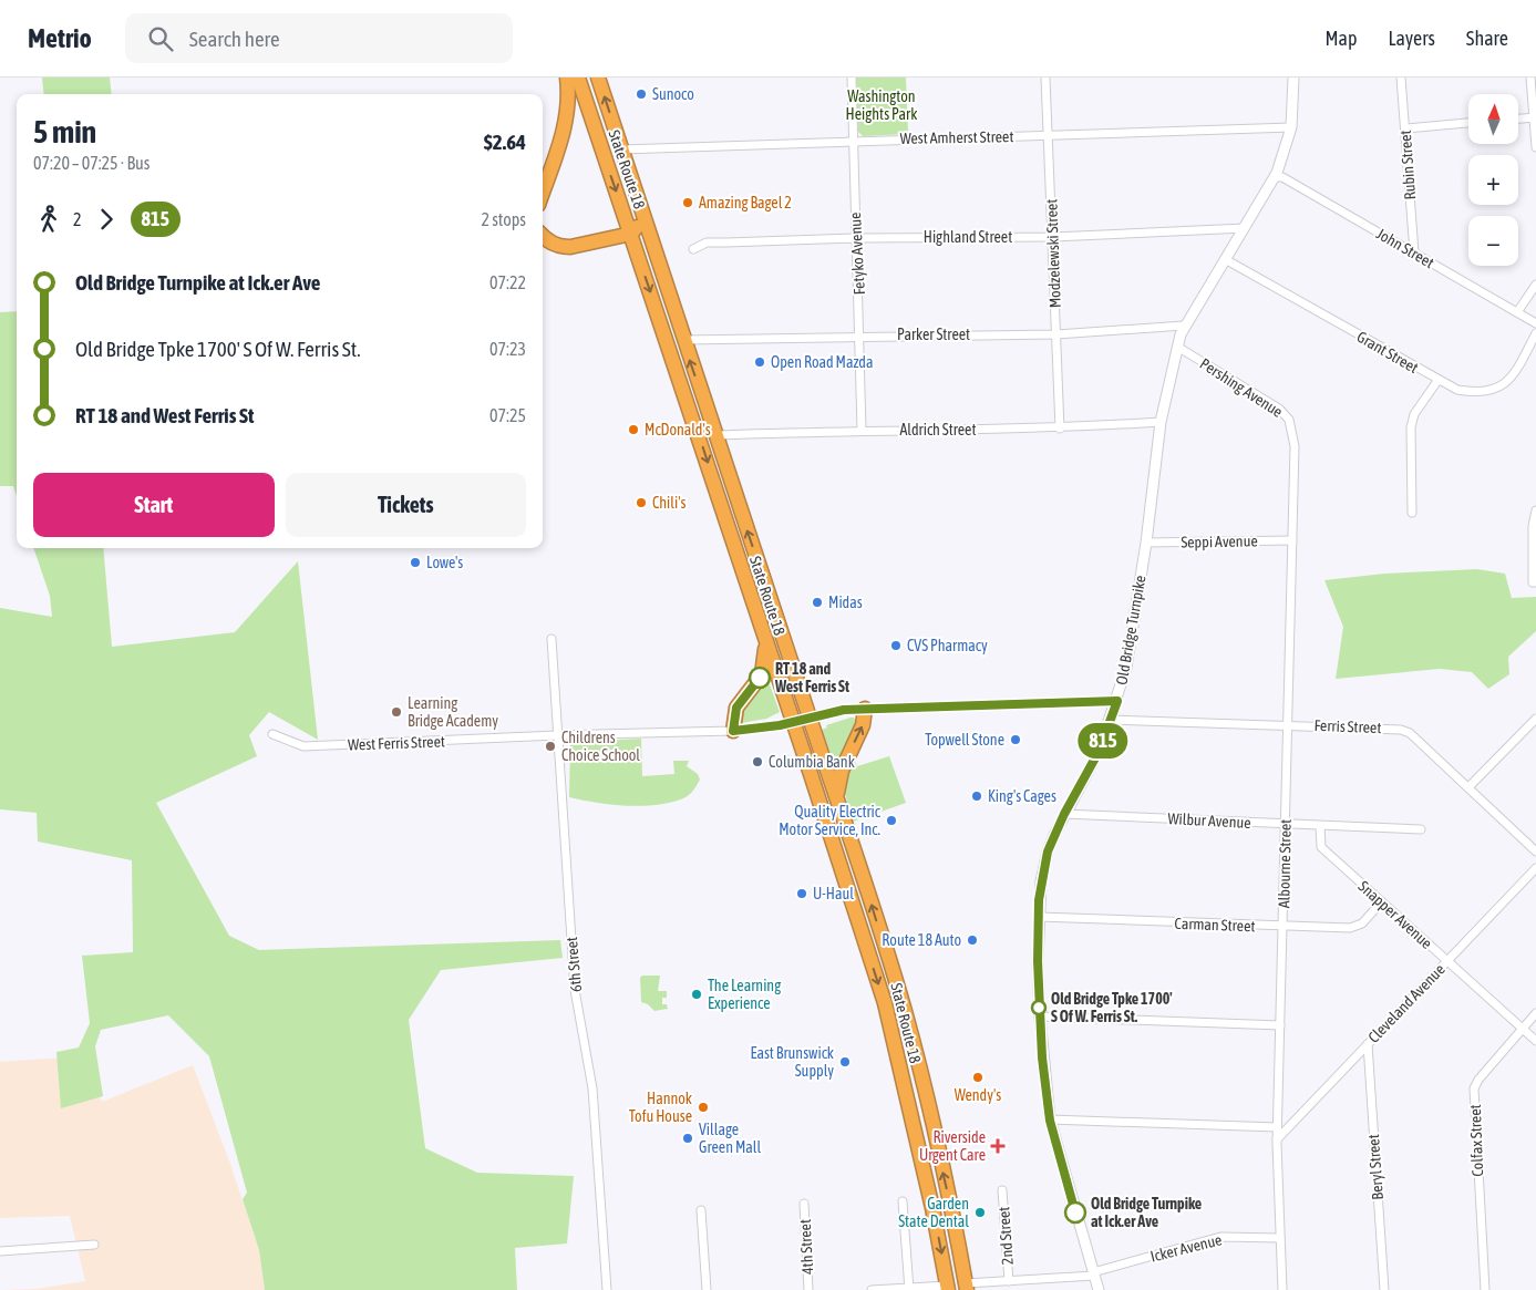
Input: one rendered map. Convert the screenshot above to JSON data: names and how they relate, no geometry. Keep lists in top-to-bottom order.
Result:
{
  "streets": {
    "highway": ["State Route 18"],
    "street": [
      "West Amherst Street",
      "Rubin Street",
      "Highland Street",
      "John Street",
      "Fetyko Avenue",
      "Modzelewski Street",
      "Parker Street",
      "Grant Street",
      "Pershing Avenue",
      "Aldrich Street",
      "Seppi Avenue",
      "Old Bridge Turnpike",
      "Ferris Street",
      "West Ferris Street",
      "Wilbur Avenue",
      "Albourne Street",
      "Snapper Avenue",
      "Carman Street",
      "6th Street",
      "Cleveland Avenue",
      "Colfax Street",
      "Beryl Street",
      "2nd Street",
      "4th Street",
      "Icker Avenue"
    ]
  },
  "crossings": [
    ["West Amherst Street", "State Route 18"],
    ["West Amherst Street", "Fetyko Avenue"],
    ["West Amherst Street", "Modzelewski Street"],
    ["West Amherst Street", "Old Bridge Turnpike"],
    ["Rubin Street", "John Street"],
    ["State Route 18", "Parker Street"],
    ["State Route 18", "Aldrich Street"],
    ["State Route 18", "West Ferris Street"],
    ["State Route 18", "Icker Avenue"],
    ["Highland Street", "Fetyko Avenue"],
    ["Highland Street", "Modzelewski Street"],
    ["Highland Street", "Old Bridge Turnpike"],
    ["John Street", "Old Bridge Turnpike"],
    ["Fetyko Avenue", "Parker Street"],
    ["Fetyko Avenue", "Aldrich Street"],
    ["Modzelewski Street", "Parker Street"],
    ["Modzelewski Street", "Aldrich Street"],
    ["Parker Street", "Old Bridge Turnpike"],
    ["Grant Street", "Old Bridge Turnpike"],
    ["Pershing Avenue", "Old Bridge Turnpike"],
    ["Pershing Avenue", "Albourne Street"],
    ["Aldrich Street", "Old Bridge Turnpike"],
    ["Seppi Avenue", "Old Bridge Turnpike"],
    ["Seppi Avenue", "Albourne Street"],
    ["Old Bridge Turnpike", "Ferris Street"],
    ["Old Bridge Turnpike", "West Ferris Street"],
    ["Old Bridge Turnpike", "Wilbur Avenue"],
    ["Old Bridge Turnpike", "Carman Street"],
    ["Old Bridge Turnpike", "Icker Avenue"],
    ["Ferris Street", "Albourne Street"],
    ["West Ferris Street", "6th Street"],
    ["Wilbur Avenue", "Albourne Street"],
    ["Wilbur Avenue", "Snapper Avenue"],
    ["Albourne Street", "Carman Street"],
    ["Albourne Street", "Cleveland Avenue"],
    ["Albourne Street", "Icker Avenue"],
    ["Snapper Avenue", "Carman Street"],
    ["Snapper Avenue", "Cleveland Avenue"],
    ["Snapper Avenue", "Colfax Street"],
    ["Cleveland Avenue", "Beryl Street"],
    ["2nd Street", "Icker Avenue"]
  ],
  "parks": ["Washington Heights Park"],
  "places": {
    "other": [
      "Sunoco",
      "Amazing Bagel 2",
      "Open Road Mazda",
      "McDonald's",
      "Chili's",
      "Lowe's",
      "Midas",
      "CVS Pharmacy",
      "RT 18 and West Ferris St",
      "Learning Bridge Academy",
      "Topwell Stone",
      "Childrens Choice School",
      "Columbia Bank",
      "King's Cages",
      "Quality Electric Motor Service, Inc.",
      "U-Haul",
      "Route 18 Auto",
      "The Learning Experience",
      "Old Bridge Tpke 1700' S Of W. Ferris St.",
      "East Brunswick Supply",
      "Wendy's",
      "Hannok Tofu House",
      "Village Green Mall",
      "Garden State Dental",
      "Old Bridge Turnpike at Ick.er Ave"
    ],
    "health": ["Riverside Urgent Care"]
  },
  "lines": ["bus line 815"],
  "north": "top",
  "page": {
    "header": "Metrio",
    "search": "Search here",
    "nav": ["Map", "Layers", "Share"],
    "on_map": "815",
    "map_buttons": ["+", "−"],
    "heading": ["5 min", "07:20 – 07:25 · Bus", "$2.64"],
    "legs": ["2", "815", "2 stops"],
    "list": [
      {
        "name": "Old Bridge Turnpike at Ick.er Ave",
        "value": "07:22"
      },
      {
        "name": "Old Bridge Tpke 1700' S Of W. Ferris St.",
        "value": "07:23"
      },
      {
        "name": "RT 18 and West Ferris St",
        "value": "07:25"
      }
    ],
    "buttons": ["Start", "Tickets"]
  }
}
